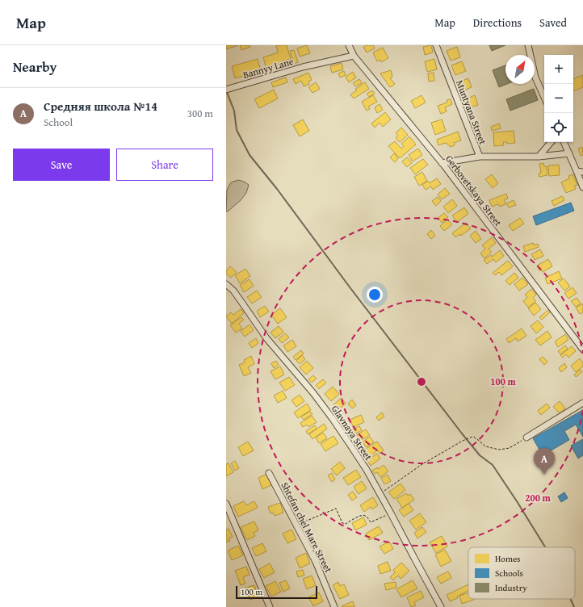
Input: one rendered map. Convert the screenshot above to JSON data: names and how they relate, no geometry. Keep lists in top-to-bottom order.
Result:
{
  "streets": {
    "street": [
      "Bannyy Lane",
      "Muntyana Street",
      "Gerbovetskaya Street",
      "Glavnaya Street",
      "Shtefan chel Mare Street"
    ]
  },
  "crossings": [
    ["Bannyy Lane", "Gerbovetskaya Street"]
  ],
  "legend": ["Homes", "Schools", "Industry"],
  "scale_bar": "100 m",
  "north": "top right",
  "page": {
    "header": "Map",
    "nav": ["Map", "Directions", "Saved"],
    "heading": "Nearby",
    "map_buttons": ["+", "−"],
    "list": [
      {
        "mark": "A",
        "name": "Средняя школа №14",
        "note": "School",
        "value": "300 m"
      }
    ],
    "buttons": ["Save", "Share"],
    "pins": "A",
    "scale": "100 m"
  },
  "rings": ["100 m", "200 m"]
}
